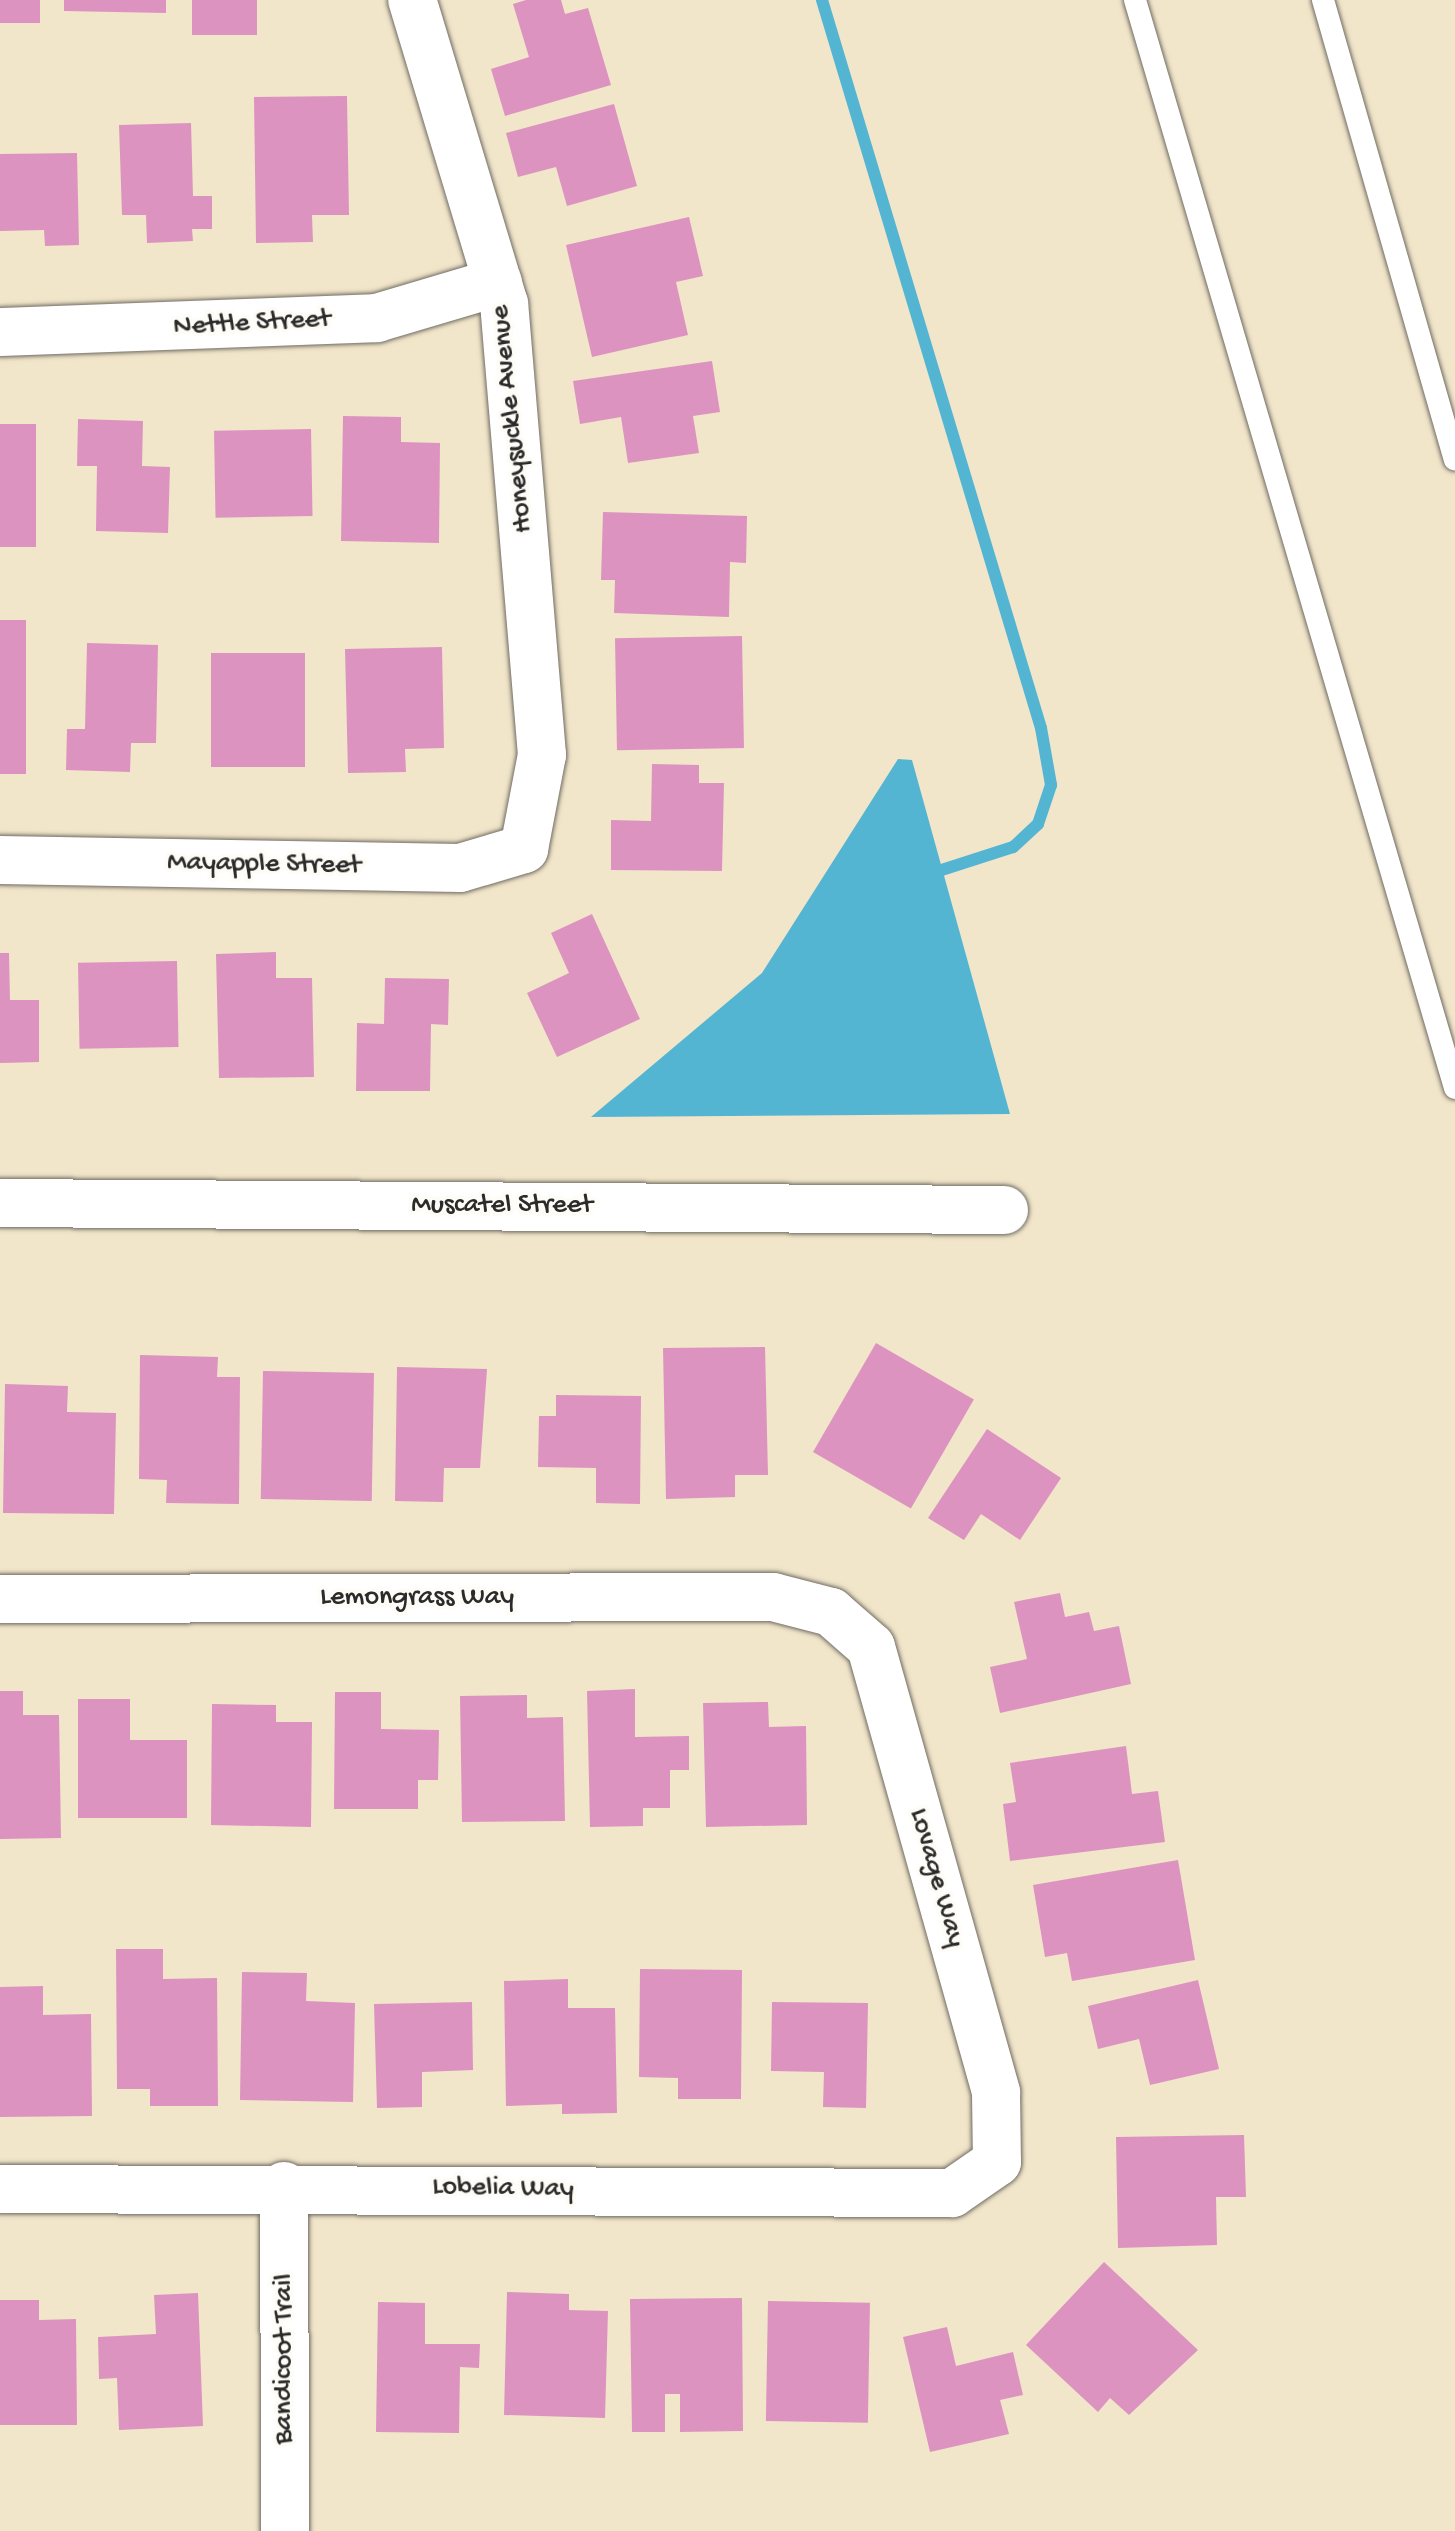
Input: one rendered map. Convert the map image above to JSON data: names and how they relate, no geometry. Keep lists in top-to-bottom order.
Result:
{
  "streets": {
    "street": [
      "Nettle Street",
      "Honeysuckle Avenue",
      "Mayapple Street",
      "Muscatel Street",
      "Lemongrass Way",
      "Lovage Way",
      "Lobelia Way",
      "Bandicoot Trail"
    ]
  },
  "crossings": [
    ["Nettle Street", "Honeysuckle Avenue"],
    ["Honeysuckle Avenue", "Mayapple Street"],
    ["Lemongrass Way", "Lovage Way"],
    ["Lovage Way", "Lobelia Way"],
    ["Lobelia Way", "Bandicoot Trail"]
  ]
}
